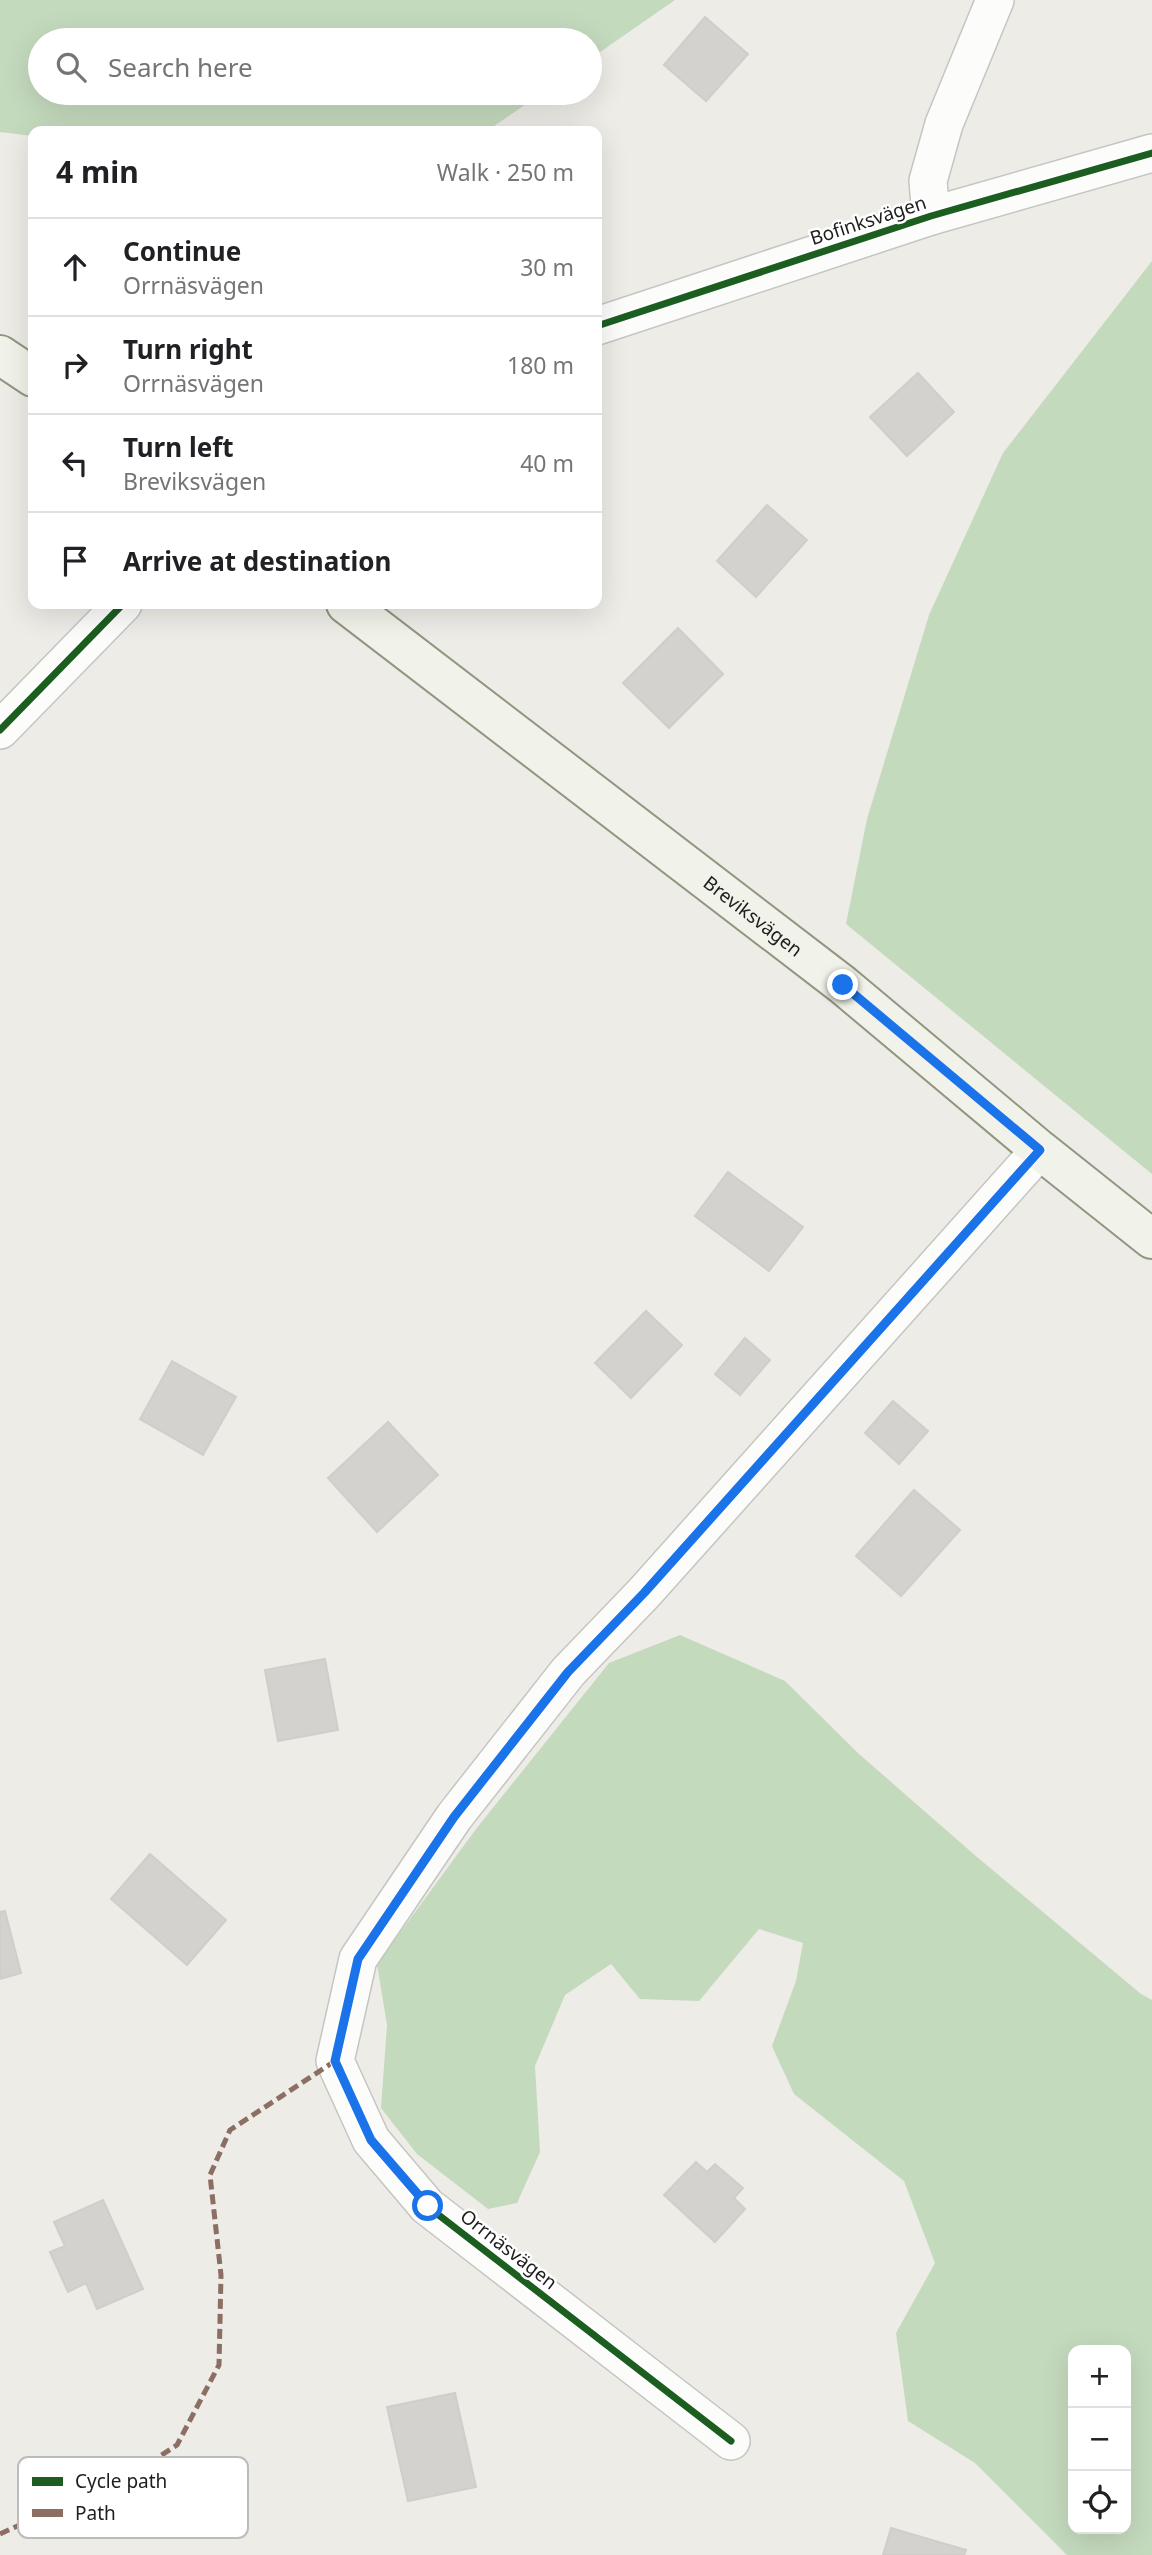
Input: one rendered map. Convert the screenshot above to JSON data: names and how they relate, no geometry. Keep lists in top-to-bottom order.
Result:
{
  "streets": {
    "main road": ["Breviksvägen"],
    "street": ["Bofinksvägen", "Orrnäsvägen"]
  },
  "crossings": [
    ["Breviksvägen", "Orrnäsvägen"]
  ],
  "legend": ["Cycle path", "Path"],
  "page": {
    "search": "Search here",
    "heading": ["4 min", "Walk · 250 m"],
    "list": [
      ["Continue", "Orrnäsvägen", "30 m"],
      ["Turn right", "Orrnäsvägen", "180 m"],
      ["Turn left", "Breviksvägen", "40 m"],
      "Arrive at destination"
    ],
    "map_buttons": ["+", "−"]
  }
}
